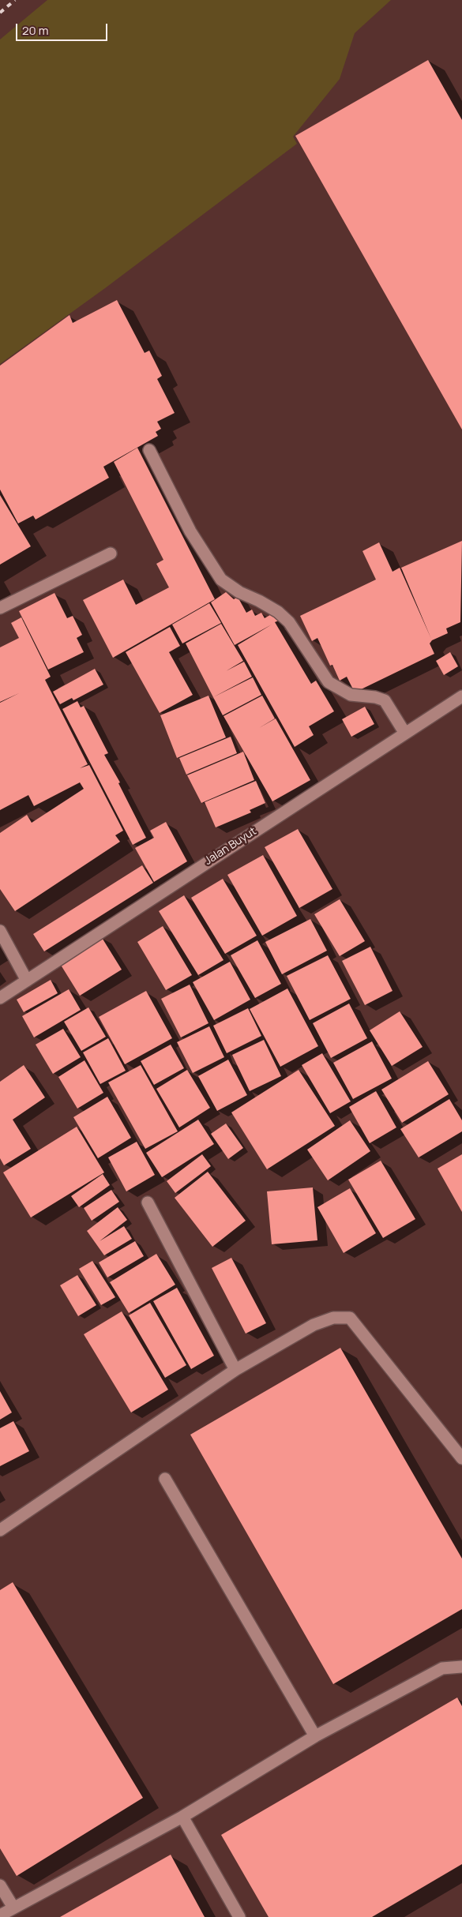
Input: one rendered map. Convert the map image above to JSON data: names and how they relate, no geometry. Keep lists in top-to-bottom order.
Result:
{
  "streets": {
    "street": ["Jalan Buyut"]
  },
  "scale_bar": "20 m"
}
